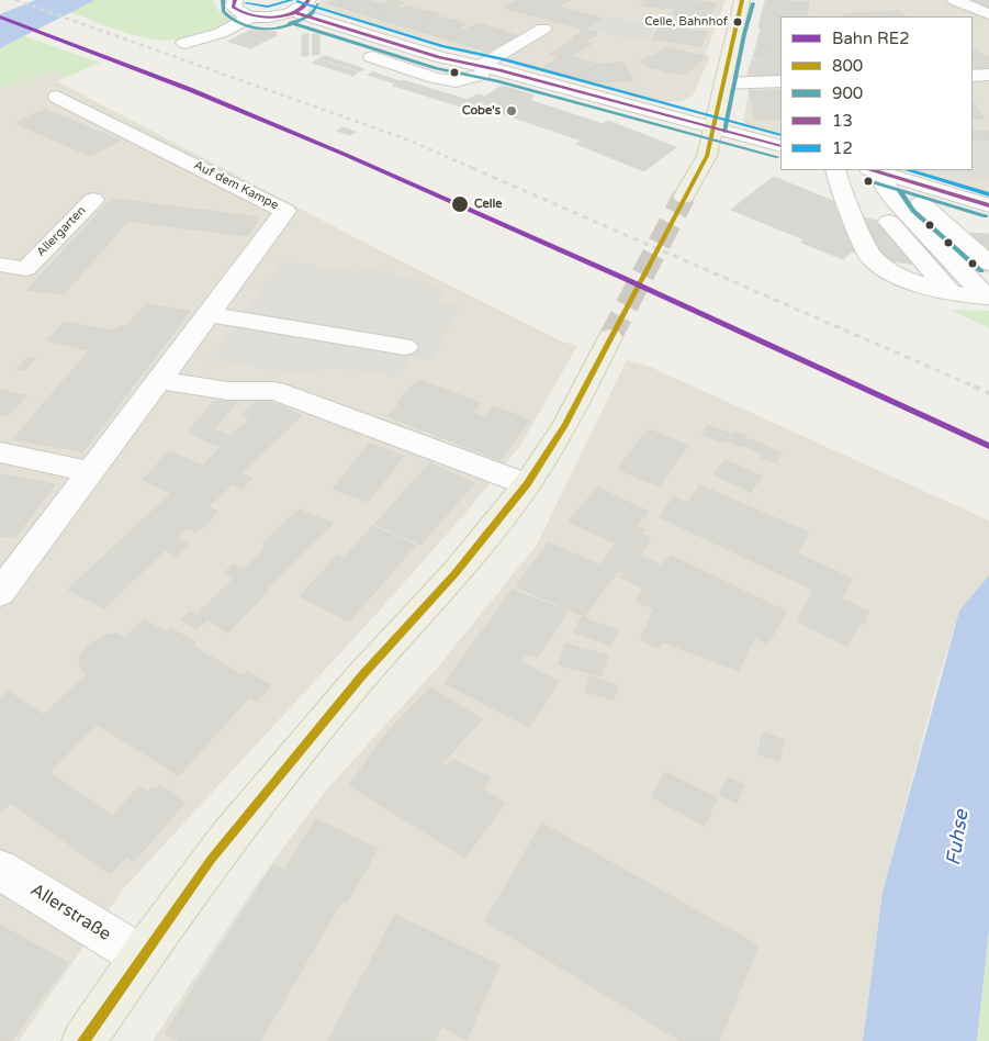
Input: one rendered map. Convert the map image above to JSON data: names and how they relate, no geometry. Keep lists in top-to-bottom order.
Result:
{
  "streets": {
    "street": ["Auf dem Kampe", "Allergarten", "Allerstraße"]
  },
  "water": ["Fuhse"],
  "places": ["Celle, Bahnhof", "Cobe's", "Celle"],
  "lines": [
    "transit line 800",
    "transit line 900",
    "transit line 13",
    "transit line 12",
    "rail line RE2"
  ],
  "legend": [
    "Bahn RE2",
    "800",
    "900",
    "13",
    "12"
  ]
}
